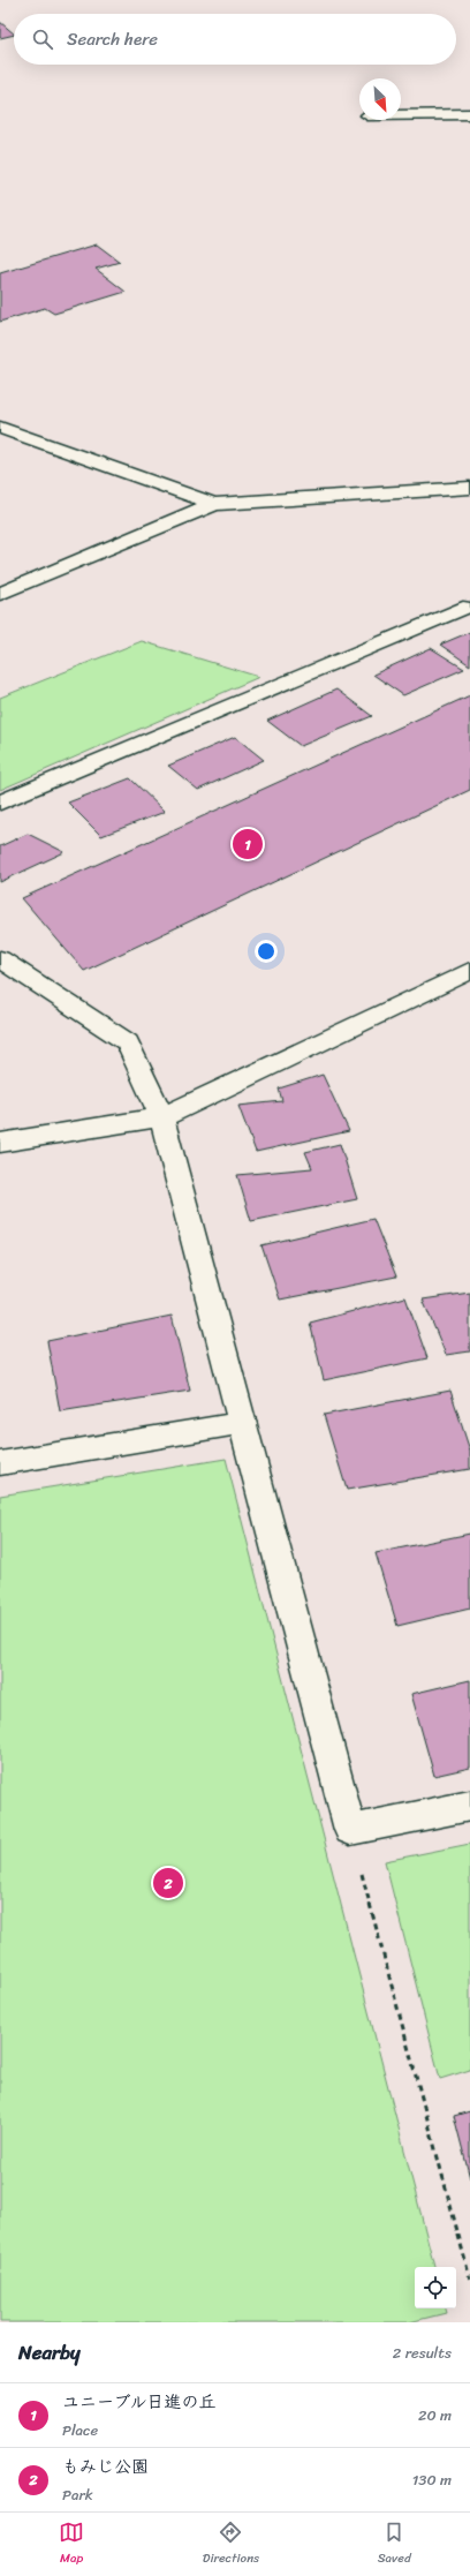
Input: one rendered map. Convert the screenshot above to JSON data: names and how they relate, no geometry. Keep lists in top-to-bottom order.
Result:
{
  "north": "bottom right",
  "page": {
    "search": "Search here",
    "pins": ["1", "2"],
    "heading": ["Nearby", "2 results"],
    "list": [
      {
        "mark": "1",
        "name": "ユニーブル日進の丘",
        "note": "Place",
        "value": "20 m"
      },
      {
        "mark": "2",
        "name": "もみじ公園",
        "note": "Park",
        "value": "130 m"
      }
    ],
    "nav": ["Map", "Directions", "Saved"]
  }
}
